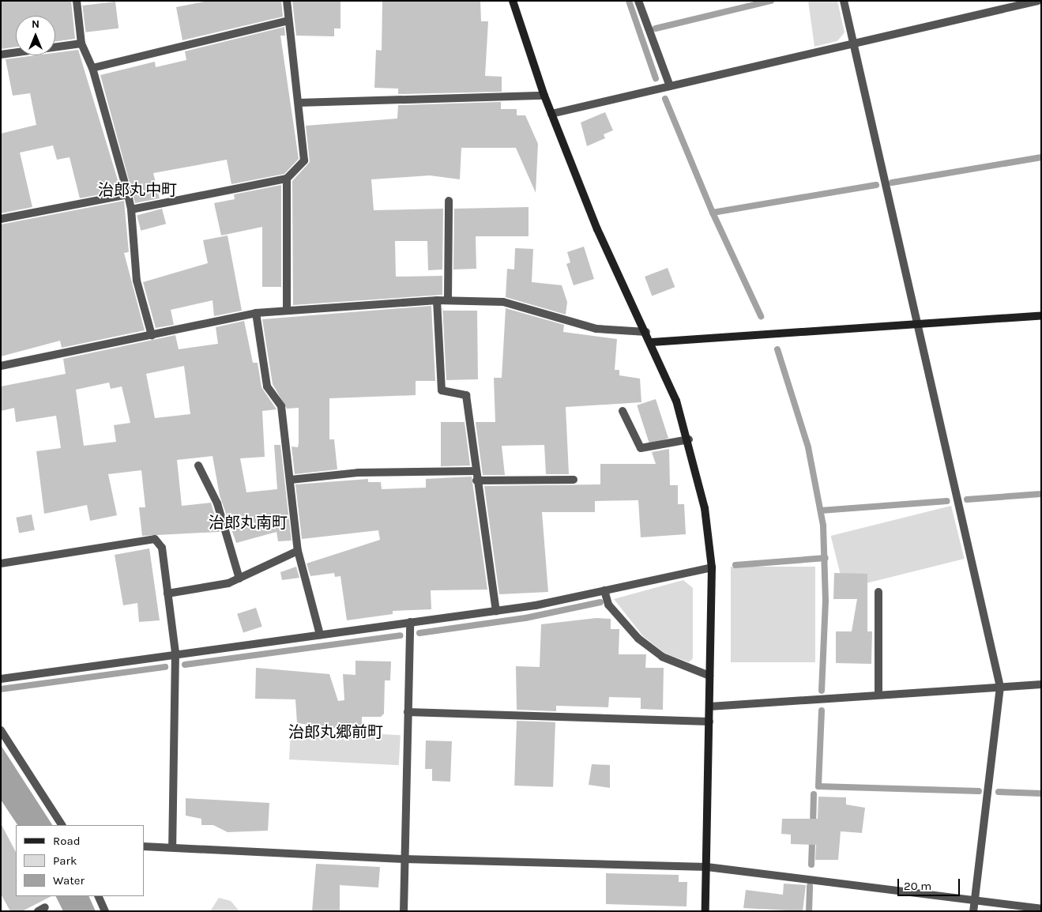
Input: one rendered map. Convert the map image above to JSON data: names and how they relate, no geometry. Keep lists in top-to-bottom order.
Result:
{
  "districts": ["治郎丸中町", "治郎丸南町", "治郎丸郷前町"],
  "legend": ["Road", "Park", "Water"],
  "scale_bar": "20 m",
  "north": "top"
}
